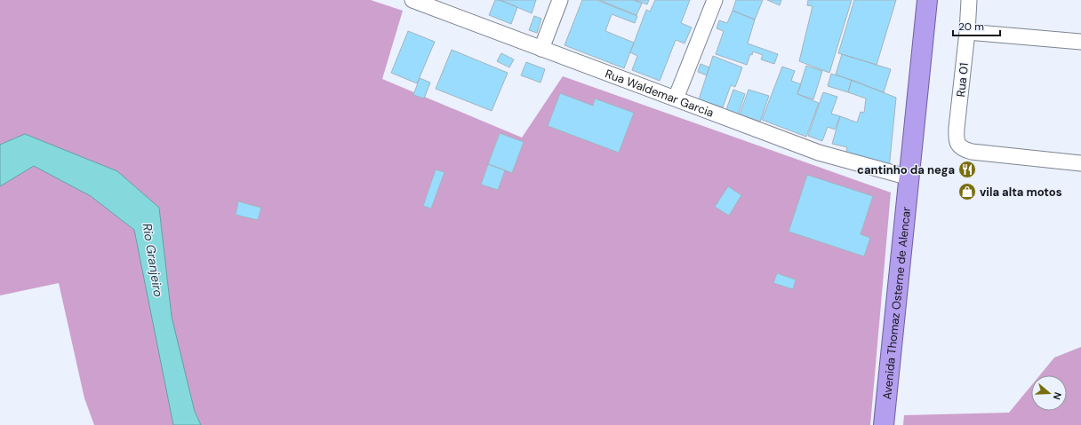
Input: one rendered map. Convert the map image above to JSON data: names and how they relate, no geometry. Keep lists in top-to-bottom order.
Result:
{
  "streets": {
    "highway": ["Avenida Thomaz Osterne de Alencar"],
    "street": ["Rua 01", "Rua Waldemar Garcia"]
  },
  "crossings": [
    ["Rua Waldemar Garcia", "Avenida Thomaz Osterne de Alencar"]
  ],
  "water": ["Rio Granjeiro"],
  "places": {
    "restaurant": ["cantinho da nega"],
    "shop": ["vila alta motos"]
  },
  "scale_bar": "20 m",
  "north": "right"
}
